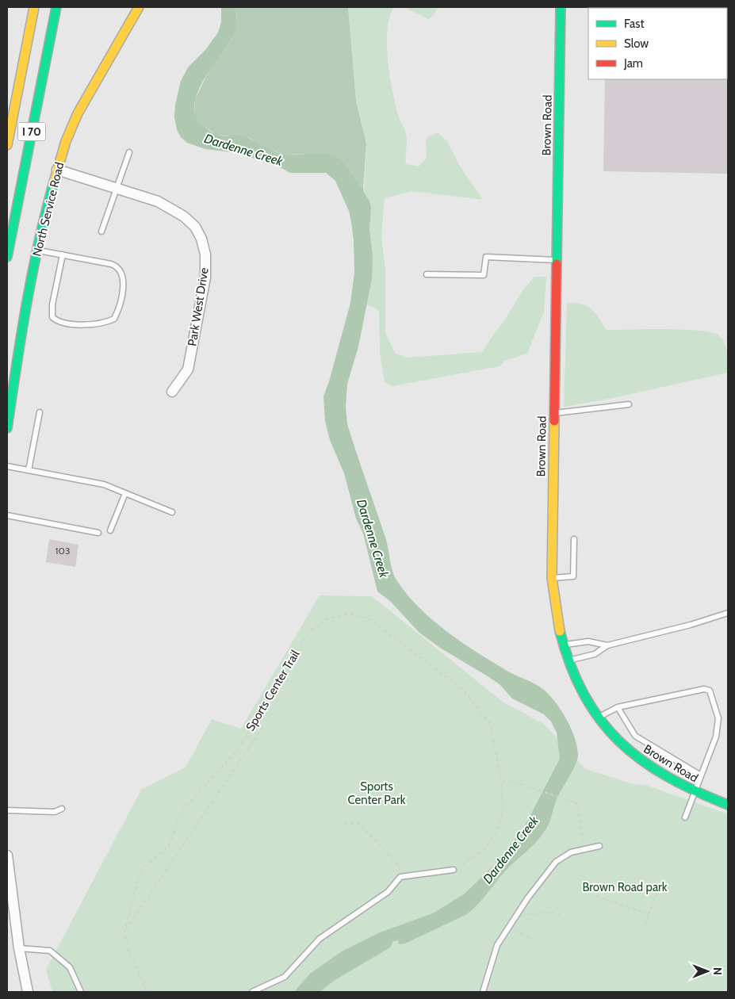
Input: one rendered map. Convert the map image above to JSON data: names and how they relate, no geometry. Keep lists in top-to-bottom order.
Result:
{
  "streets": {
    "main road": ["Brown Road", "I 70", "North Service Road"],
    "street": ["Park West Drive"],
    "path": ["Sports Center Trail"]
  },
  "crossings": [
    ["North Service Road", "Park West Drive"]
  ],
  "water": ["Dardenne Creek"],
  "parks": ["Sports Center Park", "Brown Road park"],
  "house_numbers": ["103"],
  "legend": ["Fast", "Slow", "Jam"],
  "north": "right"
}
